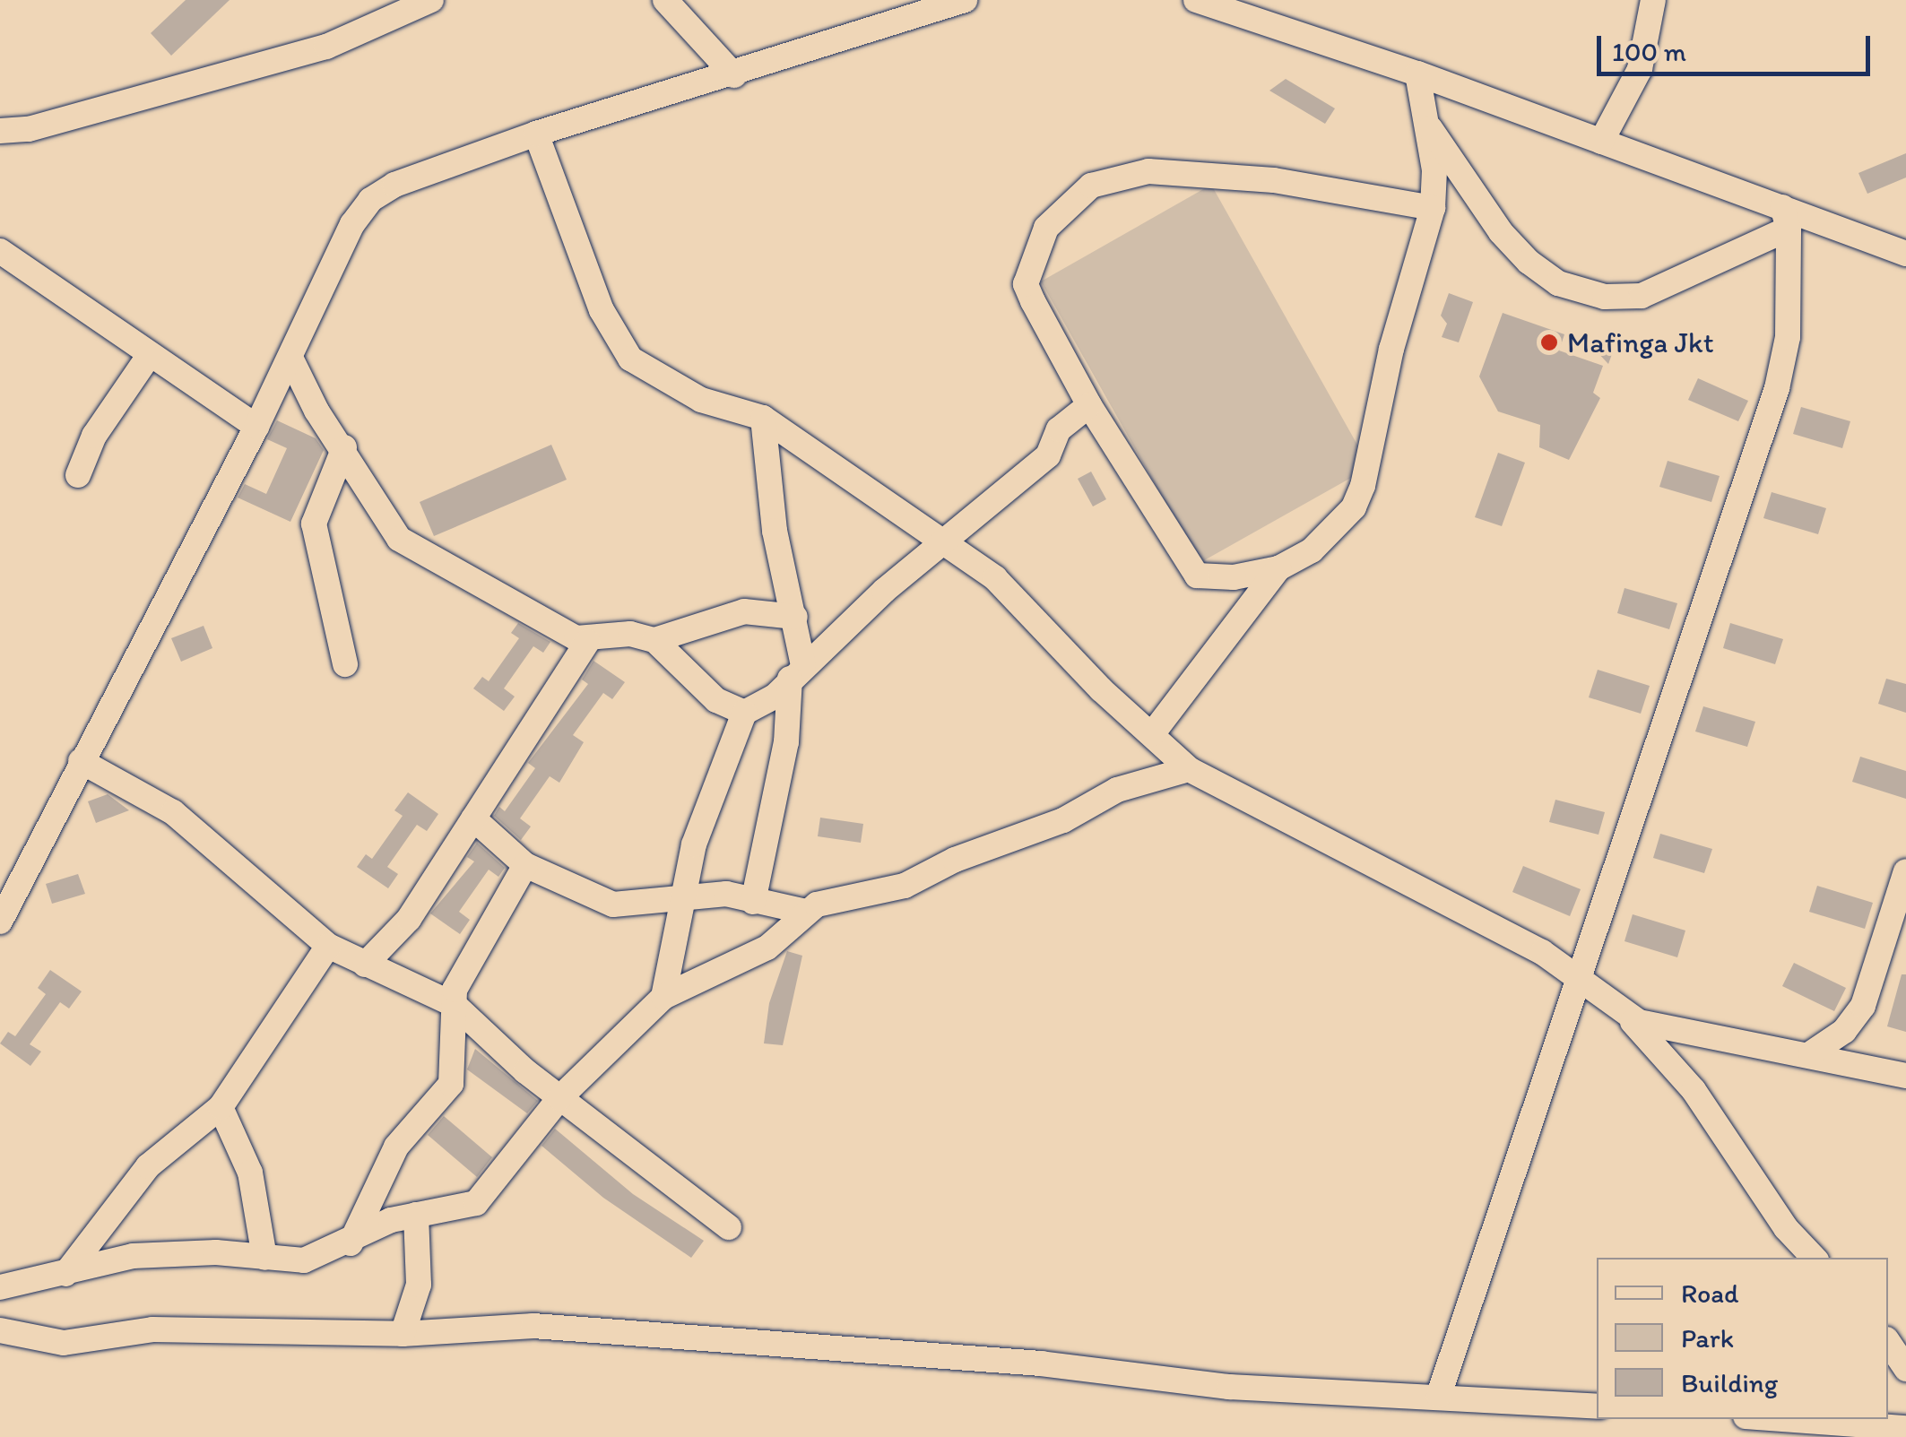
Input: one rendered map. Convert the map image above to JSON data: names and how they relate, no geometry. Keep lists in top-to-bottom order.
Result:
{
  "places": ["Mafinga Jkt"],
  "legend": ["Road", "Park", "Building"],
  "scale_bar": "100 m"
}
